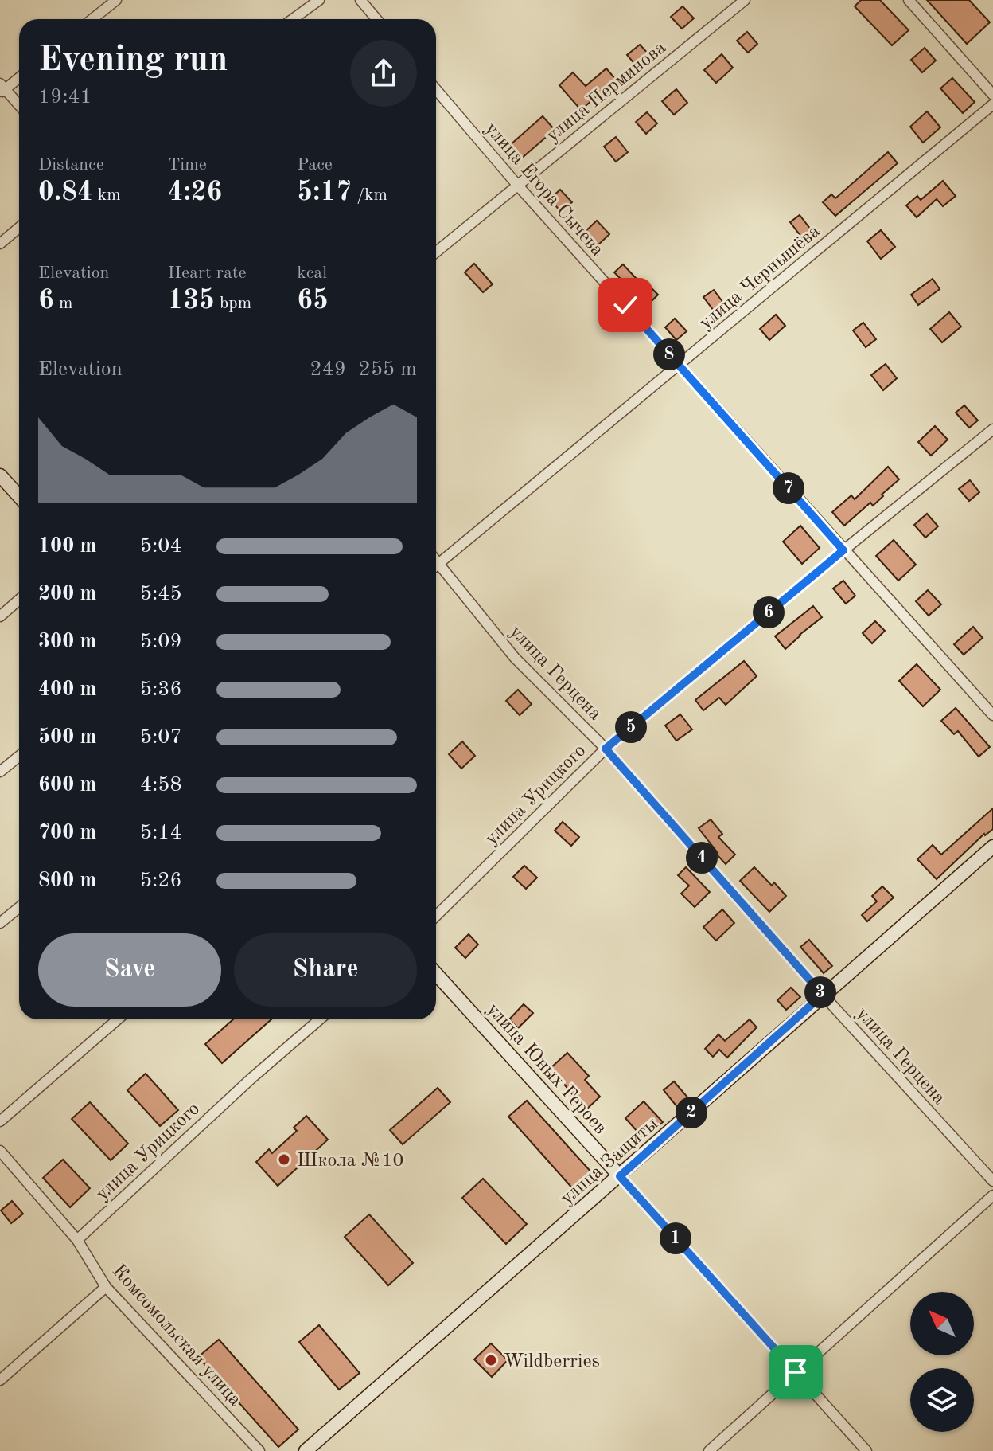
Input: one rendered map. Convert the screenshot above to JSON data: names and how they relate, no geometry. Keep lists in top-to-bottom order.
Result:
{
  "streets": {
    "street": [
      "улица Перминова",
      "улица Егора Сычева",
      "улица Чернышёва",
      "улица Герцена",
      "улица Урицкого",
      "улица Юных Героев",
      "улица Защиты",
      "Комсомольская улица"
    ]
  },
  "crossings": [
    ["улица Перминова", "улица Егора Сычева"],
    ["улица Егора Сычева", "улица Чернышёва"],
    ["улица Егора Сычева", "улица Урицкого"],
    ["улица Чернышёва", "улица Герцена"],
    ["улица Герцена", "улица Урицкого"],
    ["улица Герцена", "улица Защиты"],
    ["улица Урицкого", "Комсомольская улица"],
    ["улица Юных Героев", "улица Защиты"]
  ],
  "places": ["Школа №10", "Wildberries"],
  "north": "top left",
  "page": {
    "heading": ["Evening run", "19:41"],
    "stats": [
      ["Distance", "0.84 km"],
      ["Time", "4:26"],
      ["Pace", "5:17 /km"],
      ["Elevation", "6 m"],
      ["Heart rate", "135 bpm"],
      ["kcal", "65"]
    ],
    "pins": [
      "8",
      "7",
      "6",
      "5",
      "4",
      "3",
      "2",
      "1"
    ],
    "chart": ["Elevation", "249–255 m"],
    "list": [
      {
        "name": "100 m",
        "note": "5:04"
      },
      {
        "name": "200 m",
        "note": "5:45"
      },
      {
        "name": "300 m",
        "note": "5:09"
      },
      {
        "name": "400 m",
        "note": "5:36"
      },
      {
        "name": "500 m",
        "note": "5:07"
      },
      {
        "name": "600 m",
        "note": "4:58"
      },
      {
        "name": "700 m",
        "note": "5:14"
      },
      {
        "name": "800 m",
        "note": "5:26"
      }
    ],
    "buttons": ["Save", "Share"]
  }
}
